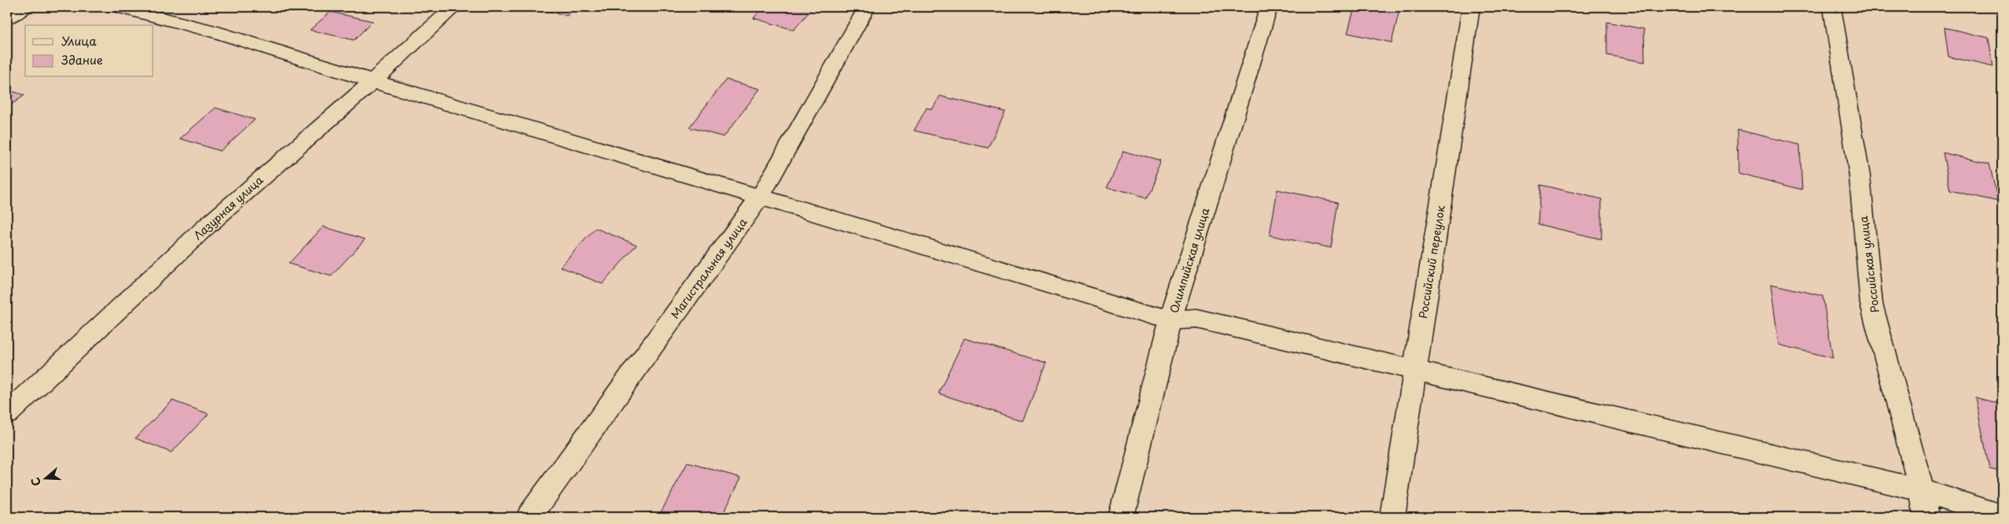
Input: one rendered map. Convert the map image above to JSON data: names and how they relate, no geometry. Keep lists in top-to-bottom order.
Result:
{
  "streets": {
    "street": [
      "Лазурная улица",
      "Олимпийская улица",
      "Российский переулок",
      "Российская улица",
      "Магистральная улица"
    ]
  },
  "legend": ["Улица", "Здание"],
  "north": "left"
}
